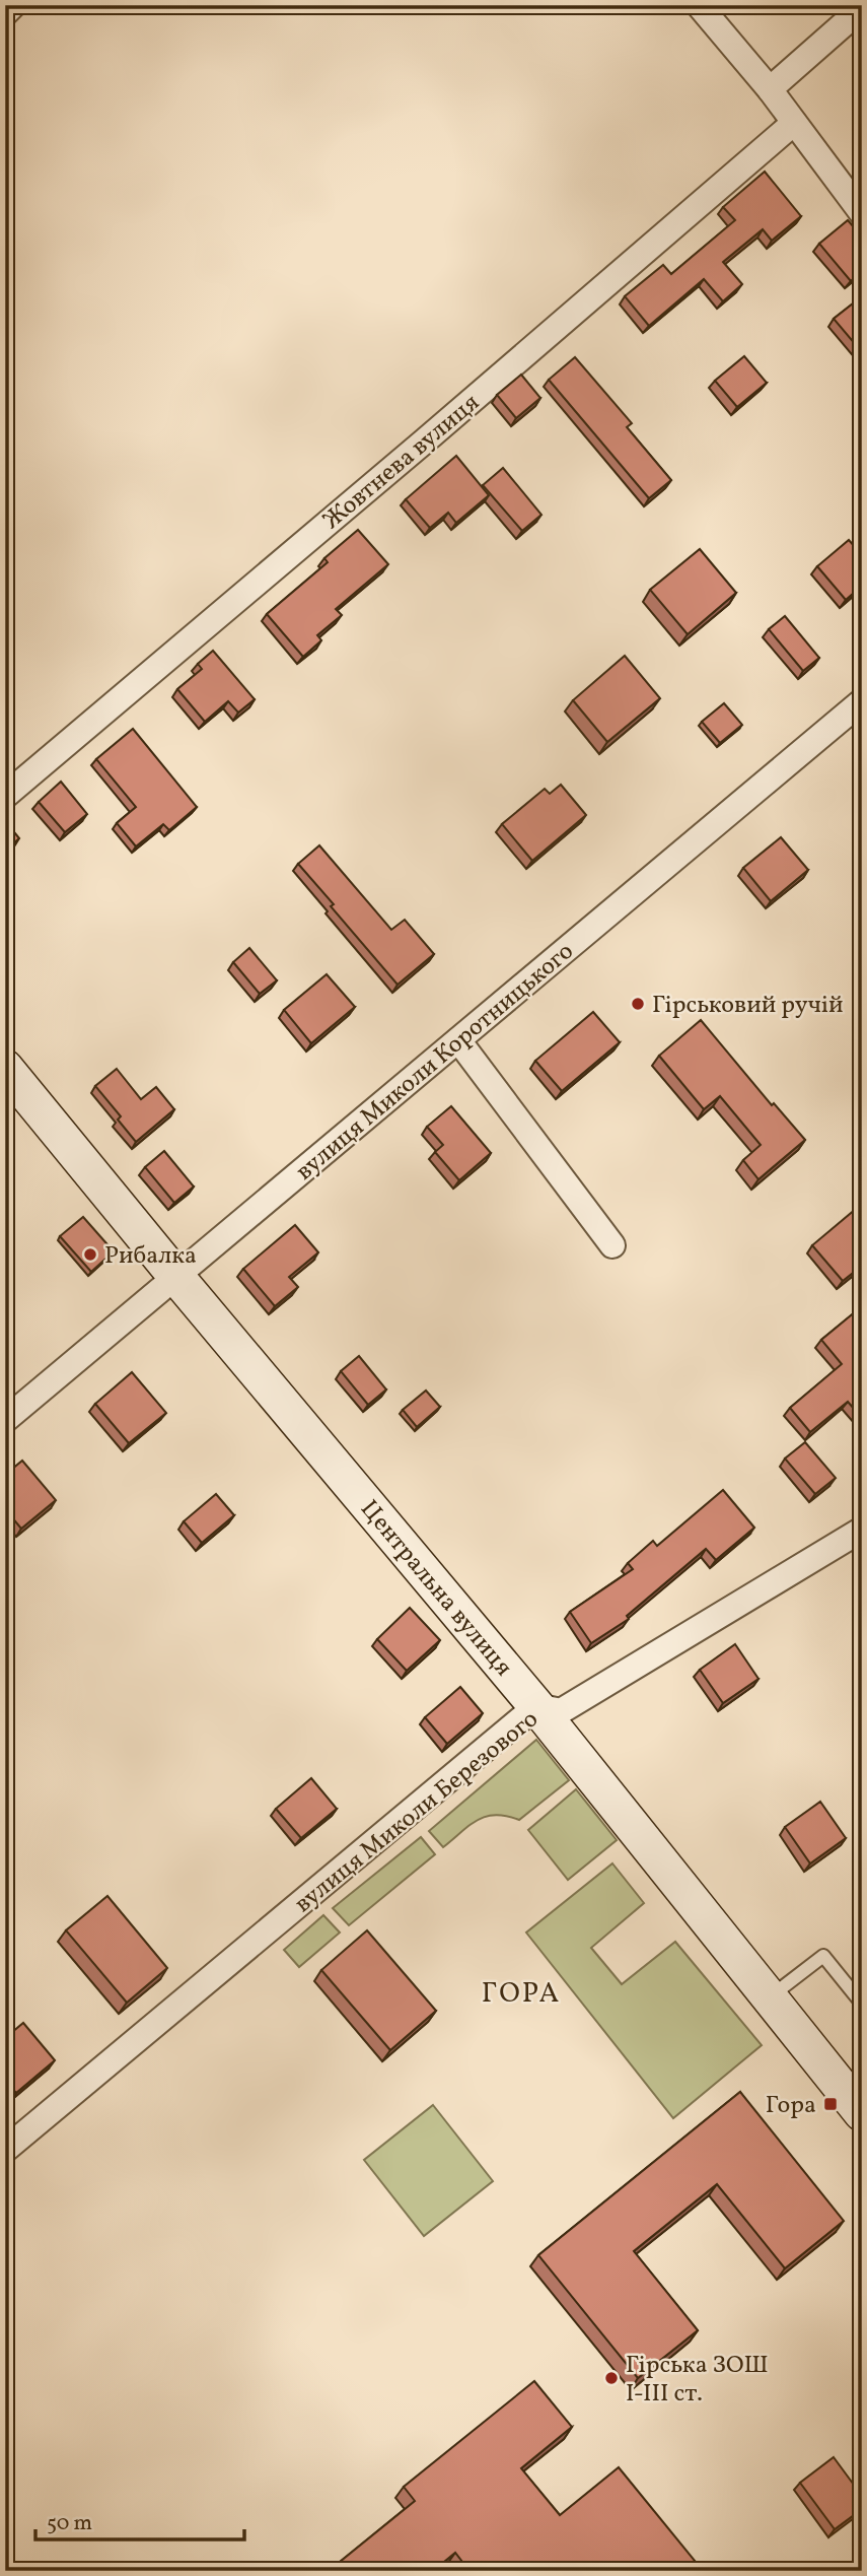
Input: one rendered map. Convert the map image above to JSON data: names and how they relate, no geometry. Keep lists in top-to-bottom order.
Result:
{
  "streets": {
    "main road": ["Центральна вулиця"],
    "street": ["Жовтнева вулиця", "вулиця Миколи Коротницького", "вулиця Миколи Березового"]
  },
  "crossings": [
    ["вулиця Миколи Коротницького", "Центральна вулиця"],
    ["Центральна вулиця", "вулиця Миколи Березового"]
  ],
  "districts": ["ГОРА"],
  "places": {
    "other": ["Гірськовий ручій", "Рибалка", "Гірська ЗОШ І-ІІІ ст."],
    "transit": ["Гора"]
  },
  "scale_bar": "50 m"
}
